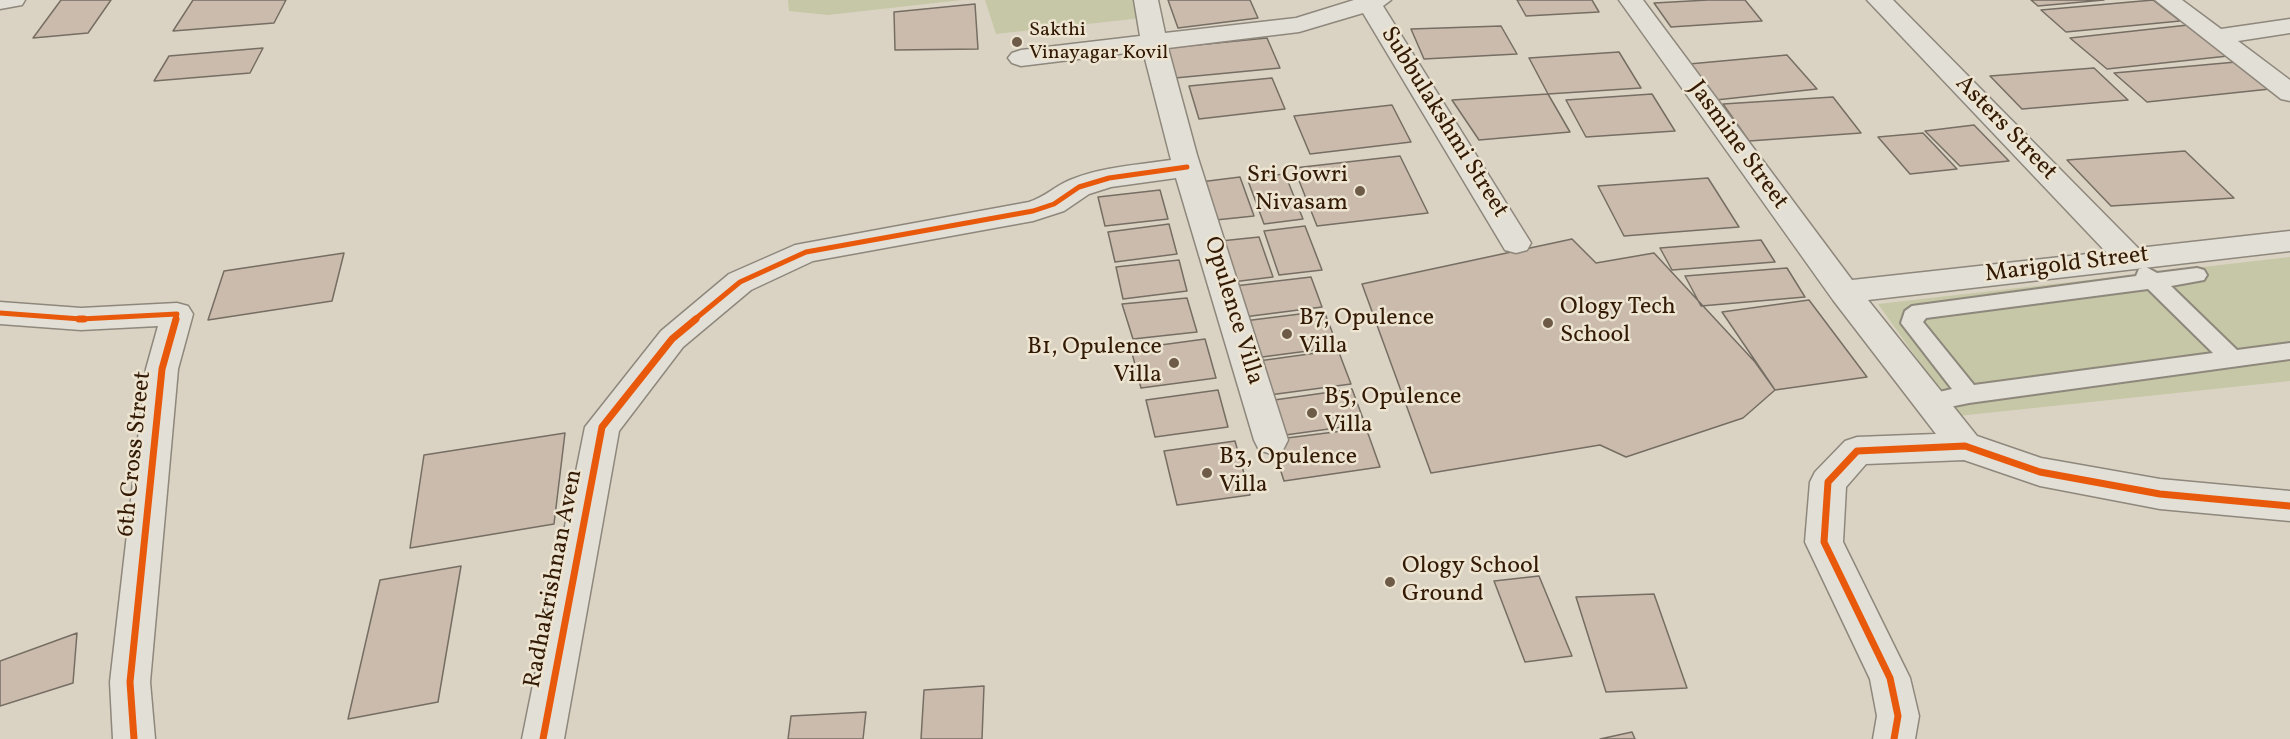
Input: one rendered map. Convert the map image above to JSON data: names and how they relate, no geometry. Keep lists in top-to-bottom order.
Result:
{
  "streets": {
    "street": [
      "Subbulakshmi Street",
      "Asters Street",
      "Jasmine Street",
      "Marigold Street",
      "Opulence Villa",
      "6th Cross Street",
      "Radhakrishnan Aven"
    ]
  },
  "crossings": [
    ["Asters Street", "Marigold Street"],
    ["Jasmine Street", "Marigold Street"],
    ["Opulence Villa", "Radhakrishnan Aven"]
  ],
  "places": [
    "Sakthi Vinayagar Kovil",
    "Sri Gowri Nivasam",
    "Ology Tech School",
    "B7, Opulence Villa",
    "B1, Opulence Villa",
    "B5, Opulence Villa",
    "B3, Opulence Villa",
    "Ology School Ground"
  ]
}
